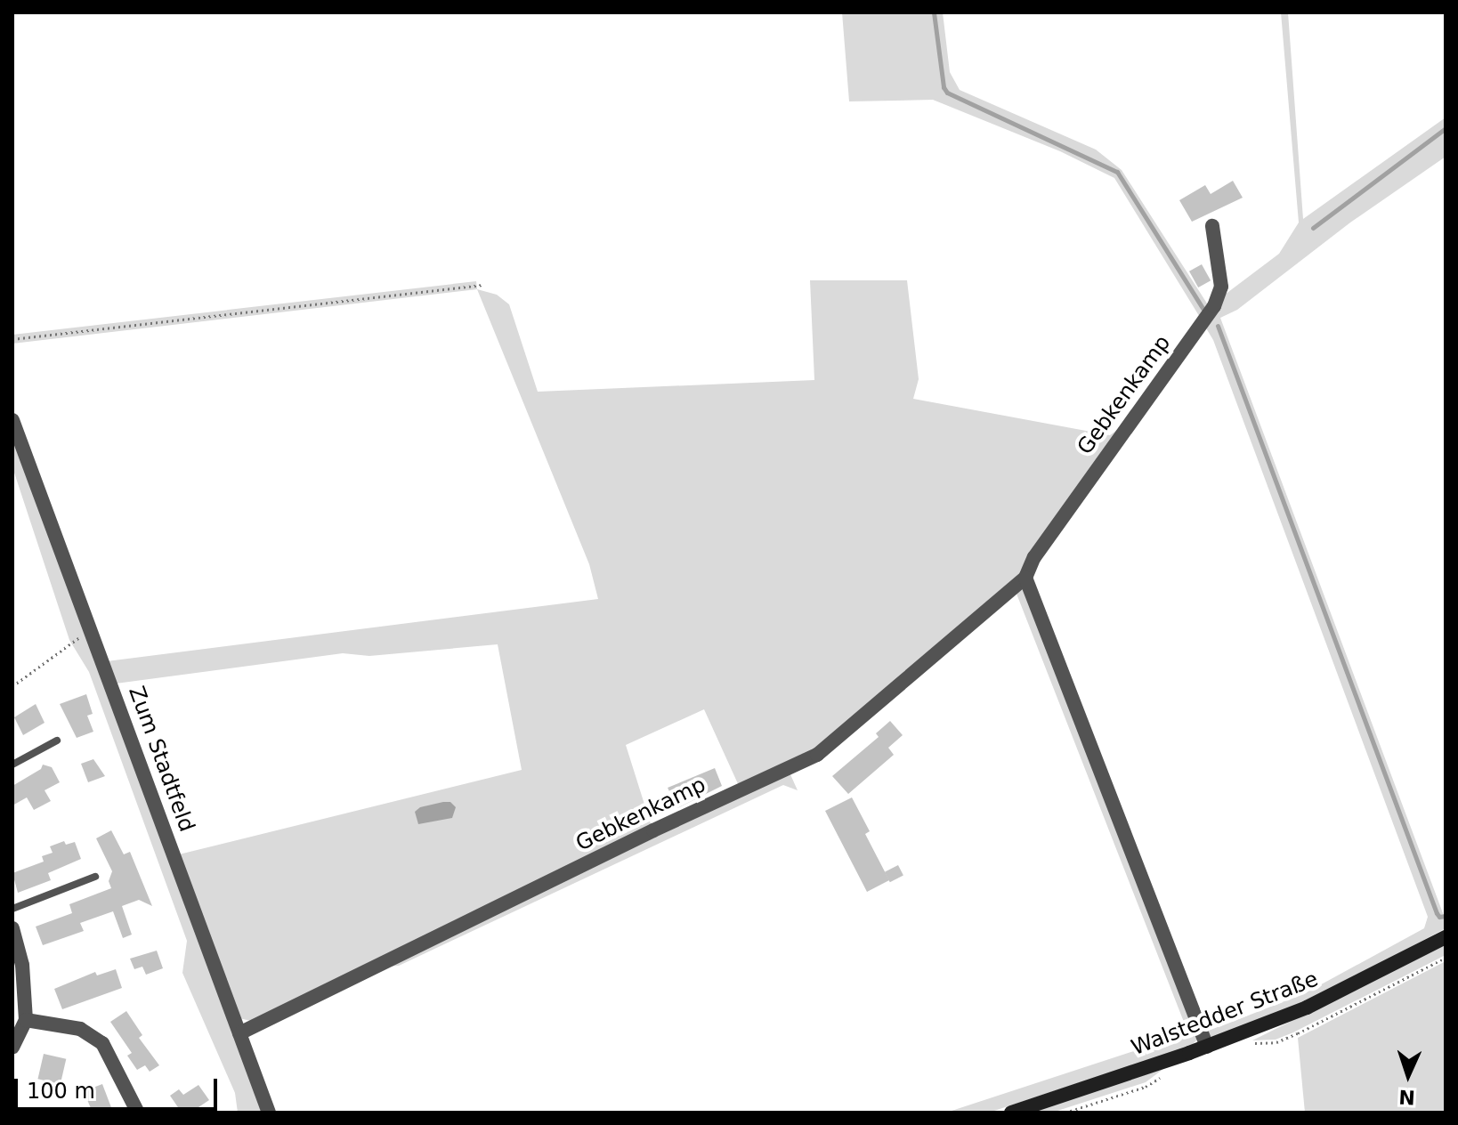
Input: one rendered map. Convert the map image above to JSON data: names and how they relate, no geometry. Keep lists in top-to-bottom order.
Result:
{
  "streets": {
    "main road": ["Walstedder Straße"],
    "street": ["Gebkenkamp", "Zum Stadtfeld"]
  },
  "crossings": [
    ["Gebkenkamp", "Zum Stadtfeld"]
  ],
  "scale_bar": "100 m",
  "north": "bottom"
}
